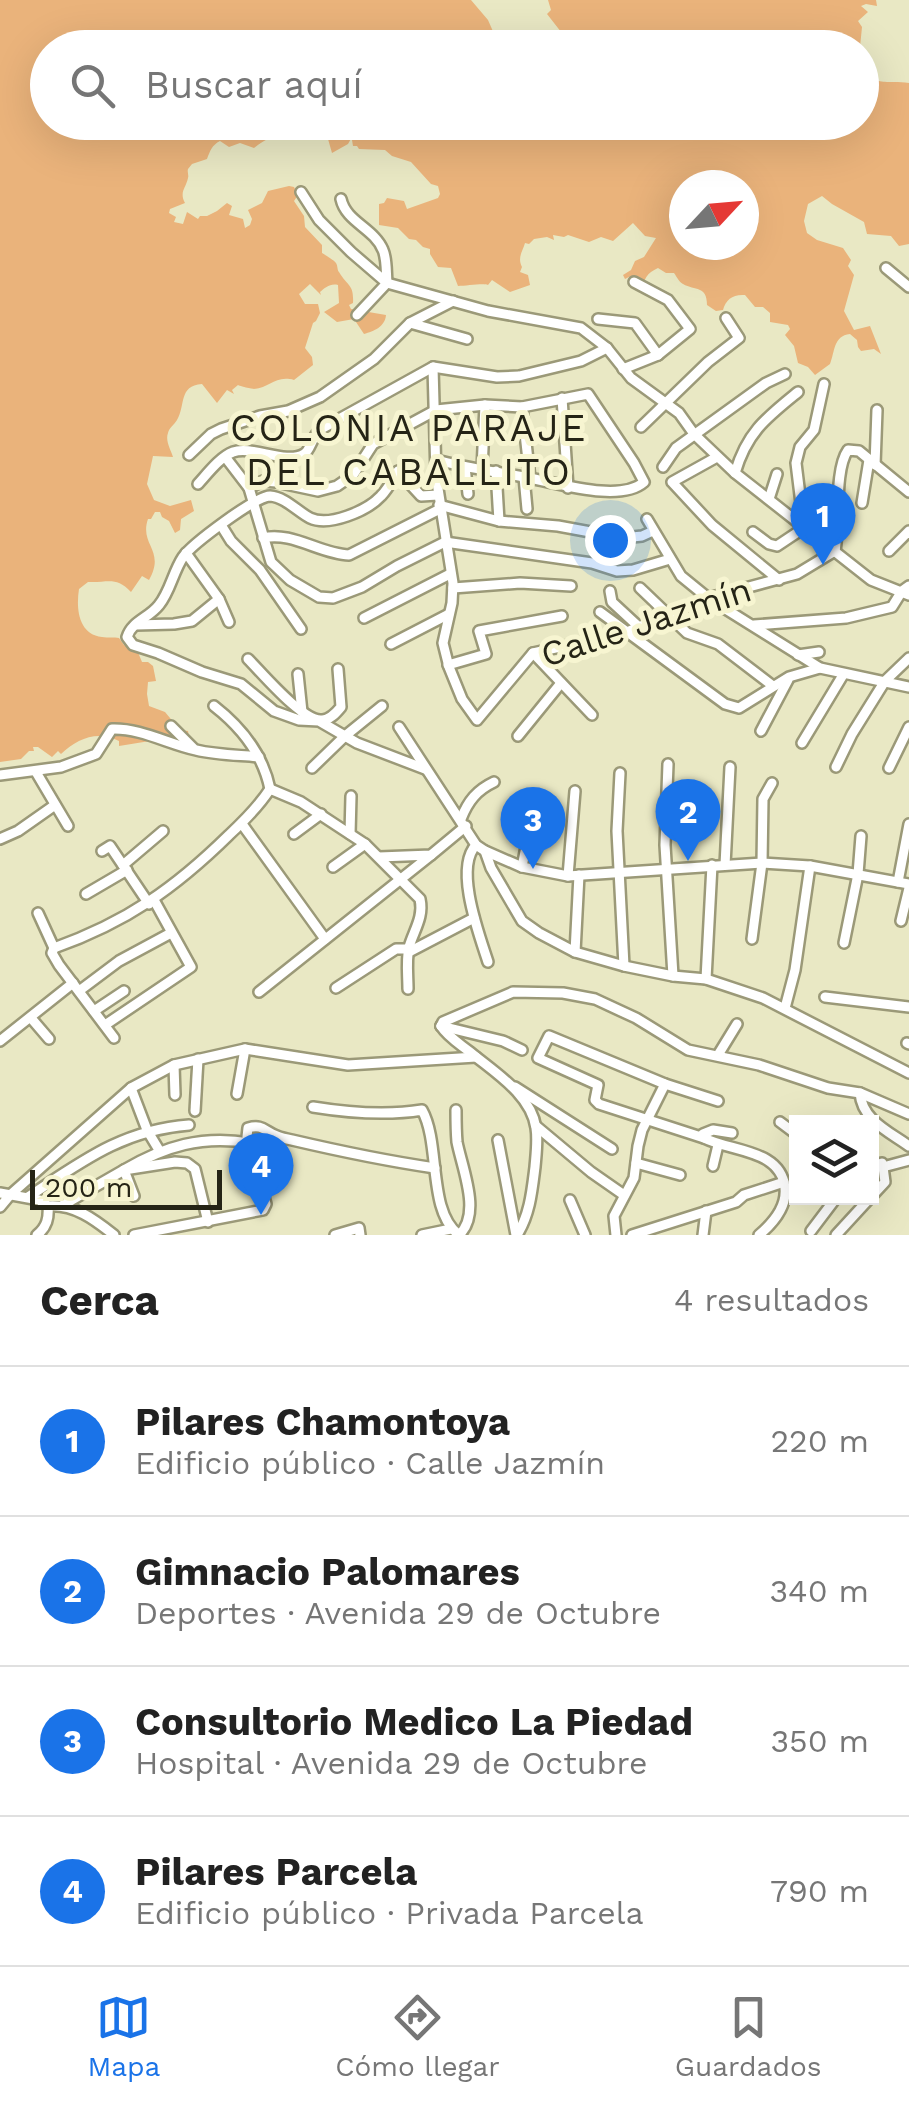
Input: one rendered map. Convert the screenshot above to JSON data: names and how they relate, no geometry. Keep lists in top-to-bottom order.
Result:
{
  "streets": {
    "street": ["Calle Jazmín"]
  },
  "districts": ["COLONIA PARAJE DEL CABALLITO"],
  "scale_bar": "200 m",
  "north": "top right",
  "page": {
    "search": "Buscar aquí",
    "pins": [
      "1",
      "2",
      "3",
      "4"
    ],
    "scale": "200 m",
    "heading": ["Cerca", "4 resultados"],
    "list": [
      {
        "mark": "1",
        "name": "Pilares Chamontoya",
        "note": "Edificio público · Calle Jazmín",
        "value": "220 m"
      },
      {
        "mark": "2",
        "name": "Gimnacio Palomares",
        "note": "Deportes · Avenida 29 de Octubre",
        "value": "340 m"
      },
      {
        "mark": "3",
        "name": "Consultorio Medico La Piedad",
        "note": "Hospital · Avenida 29 de Octubre",
        "value": "350 m"
      },
      {
        "mark": "4",
        "name": "Pilares Parcela",
        "note": "Edificio público · Privada Parcela",
        "value": "790 m"
      }
    ],
    "nav": ["Mapa", "Cómo llegar", "Guardados"]
  }
}
